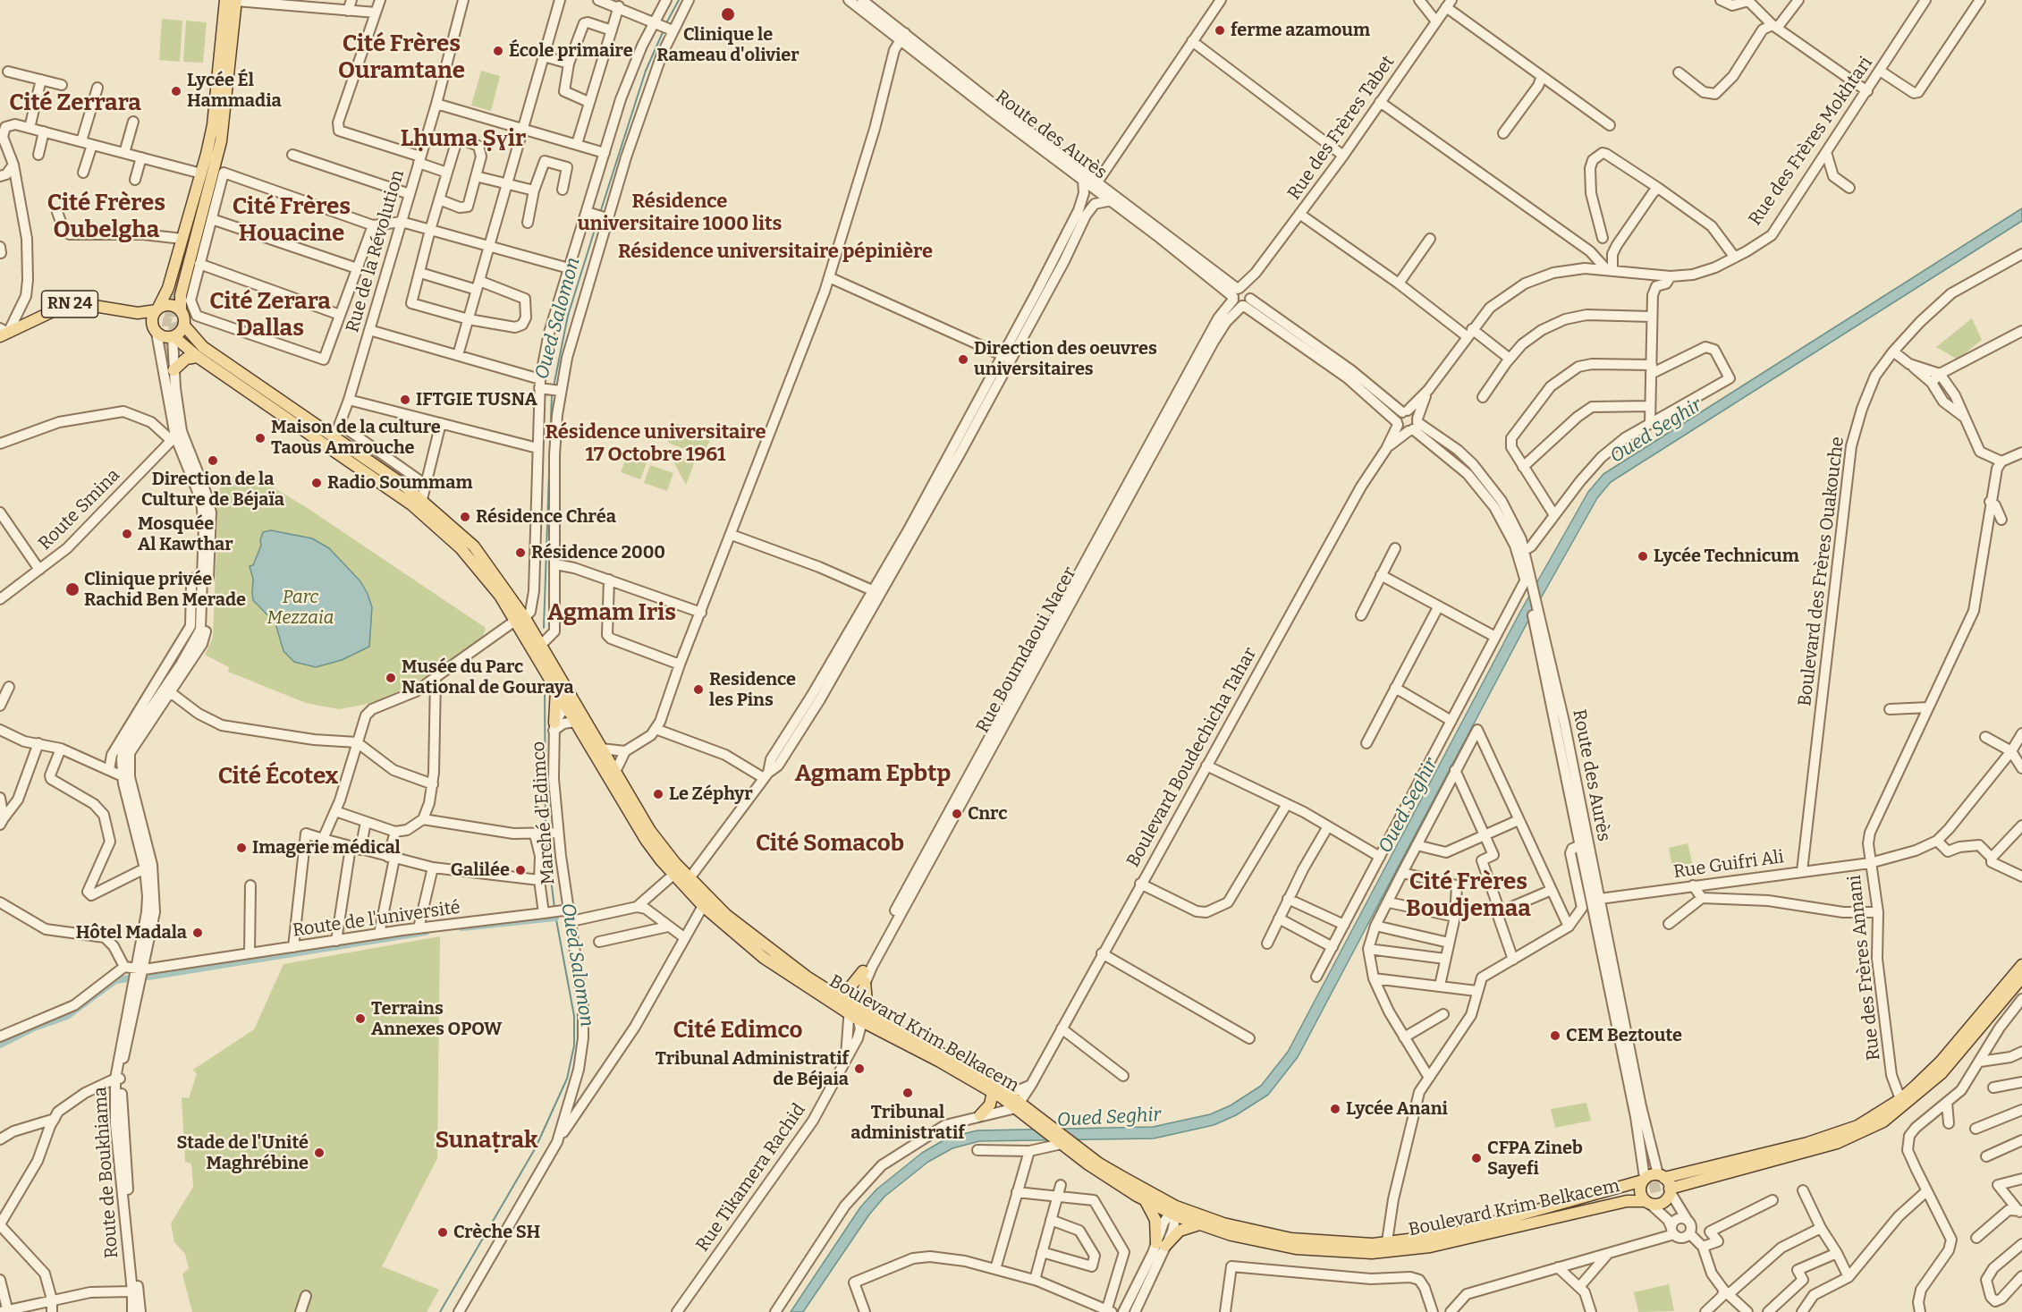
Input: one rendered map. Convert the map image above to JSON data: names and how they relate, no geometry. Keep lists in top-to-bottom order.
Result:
{
  "streets": {
    "main road": ["RN 24", "Boulevard Krim Belkacem"],
    "street": [
      "Rue des Frères Tabet",
      "Route des Aurès",
      "Rue des Frères Mokhtari",
      "Rue de la Révolution",
      "Route Smina",
      "Boulevard des Frères Ouakouche",
      "Rue Boumdaoui Nacer",
      "Boulevard Boudechicha Tahar",
      "Marché d'Edimco",
      "Rue Guifri Ali",
      "Route de l'université",
      "Rue des Frères Annani",
      "Route de Boukhiama",
      "Rue Tikamera Rachid"
    ]
  },
  "crossings": [
    ["Rue des Frères Tabet", "Route des Aurès"],
    ["Rue des Frères Tabet", "Rue Boumdaoui Nacer"],
    ["Route des Aurès", "Rue des Frères Mokhtari"],
    ["Route des Aurès", "Rue Boumdaoui Nacer"],
    ["Route des Aurès", "Boulevard Boudechicha Tahar"],
    ["Route des Aurès", "Rue Guifri Ali"],
    ["Route des Aurès", "Boulevard Krim Belkacem"],
    ["Rue des Frères Mokhtari", "Boulevard Boudechicha Tahar"],
    ["Rue de la Révolution", "Boulevard Krim Belkacem"],
    ["RN 24", "Boulevard Krim Belkacem"],
    ["Boulevard des Frères Ouakouche", "Rue Guifri Ali"],
    ["Rue Boumdaoui Nacer", "Boulevard Krim Belkacem"],
    ["Rue Boumdaoui Nacer", "Rue Tikamera Rachid"],
    ["Boulevard Boudechicha Tahar", "Boulevard Krim Belkacem"],
    ["Marché d'Edimco", "Route de l'université"],
    ["Marché d'Edimco", "Boulevard Krim Belkacem"],
    ["Rue Guifri Ali", "Rue des Frères Annani"],
    ["Route de l'université", "Route de Boukhiama"],
    ["Boulevard Krim Belkacem", "Rue Tikamera Rachid"]
  ],
  "districts": [
    "Cité Frères Ouramtane",
    "Cité Zerrara",
    "Lḥuma Ṣɣir",
    "Résidence universitaire 1000 lits",
    "Cité Frères Oubelgha",
    "Cité Frères Houacine",
    "Résidence universitaire pépinière",
    "Cité Zerara Dallas",
    "Résidence universitaire 17 Octobre 1961",
    "Agmam Iris",
    "Agmam Epbtp",
    "Cité Écotex",
    "Cité Somacob",
    "Cité Frères Boudjemaa",
    "Cité Edimco",
    "Sunaṭrak"
  ],
  "water": ["Oued Salomon", "Oued Seghir"],
  "parks": ["Parc Mezzaia"],
  "places": [
    "Clinique le Rameau d'olivier",
    "ferme azamoum",
    "École primaire",
    "Lycée Él Hammadia",
    "Direction des oeuvres universitaires",
    "IFTGIE TUSNA",
    "Maison de la culture Taous Amrouche",
    "Direction de la Culture de Béjaïa",
    "Radio Soummam",
    "Résidence Chréa",
    "Mosquée Al Kawthar",
    "Résidence 2000",
    "Lycée Technicum",
    "Clinique privée Rachid Ben Merade",
    "Musée du Parc National de Gouraya",
    "Residence les Pins",
    "Le Zéphyr",
    "Cnrc",
    "Imagerie médical",
    "Galilée",
    "Hôtel Madala",
    "Terrains Annexes OPOW",
    "CEM Beztoute",
    "Tribunal Administratif de Béjaia",
    "Tribunal administratif",
    "Lycée Anani",
    "Stade de l'Unité Maghrébine",
    "CFPA Zineb Sayefi",
    "Crèche SH"
  ]
}
